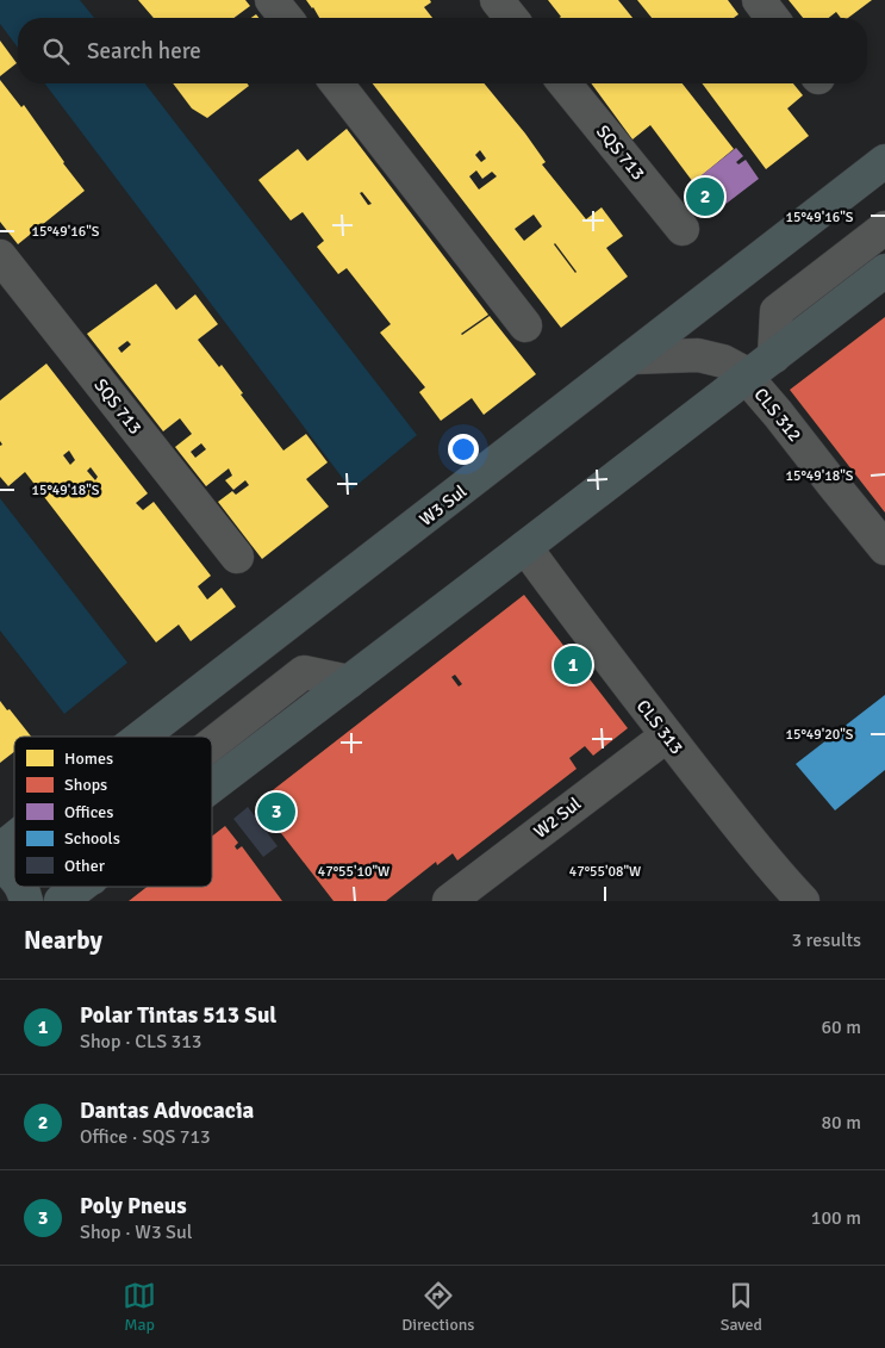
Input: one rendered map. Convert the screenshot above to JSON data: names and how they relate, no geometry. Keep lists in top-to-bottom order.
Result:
{
  "streets": {
    "main road": ["W3 Sul"],
    "street": [
      "SQS 713",
      "CLS 312",
      "CLS 313",
      "W2 Sul"
    ]
  },
  "crossings": [
    ["CLS 312", "W3 Sul"],
    ["CLS 313", "W2 Sul"]
  ],
  "legend": [
    "Homes",
    "Shops",
    "Offices",
    "Schools",
    "Other"
  ],
  "page": {
    "search": "Search here",
    "pins": ["2", "1", "3"],
    "heading": ["Nearby", "3 results"],
    "list": [
      {
        "mark": "1",
        "name": "Polar Tintas 513 Sul",
        "note": "Shop · CLS 313",
        "value": "60 m"
      },
      {
        "mark": "2",
        "name": "Dantas Advocacia",
        "note": "Office · SQS 713",
        "value": "80 m"
      },
      {
        "mark": "3",
        "name": "Poly Pneus",
        "note": "Shop · W3 Sul",
        "value": "100 m"
      }
    ],
    "nav": ["Map", "Directions", "Saved"]
  },
  "coordinates": [
    "15°49'16\"S",
    "15°49'18\"S",
    "15°49'20\"S",
    "47°55'10\"W",
    "47°55'08\"W"
  ]
}
